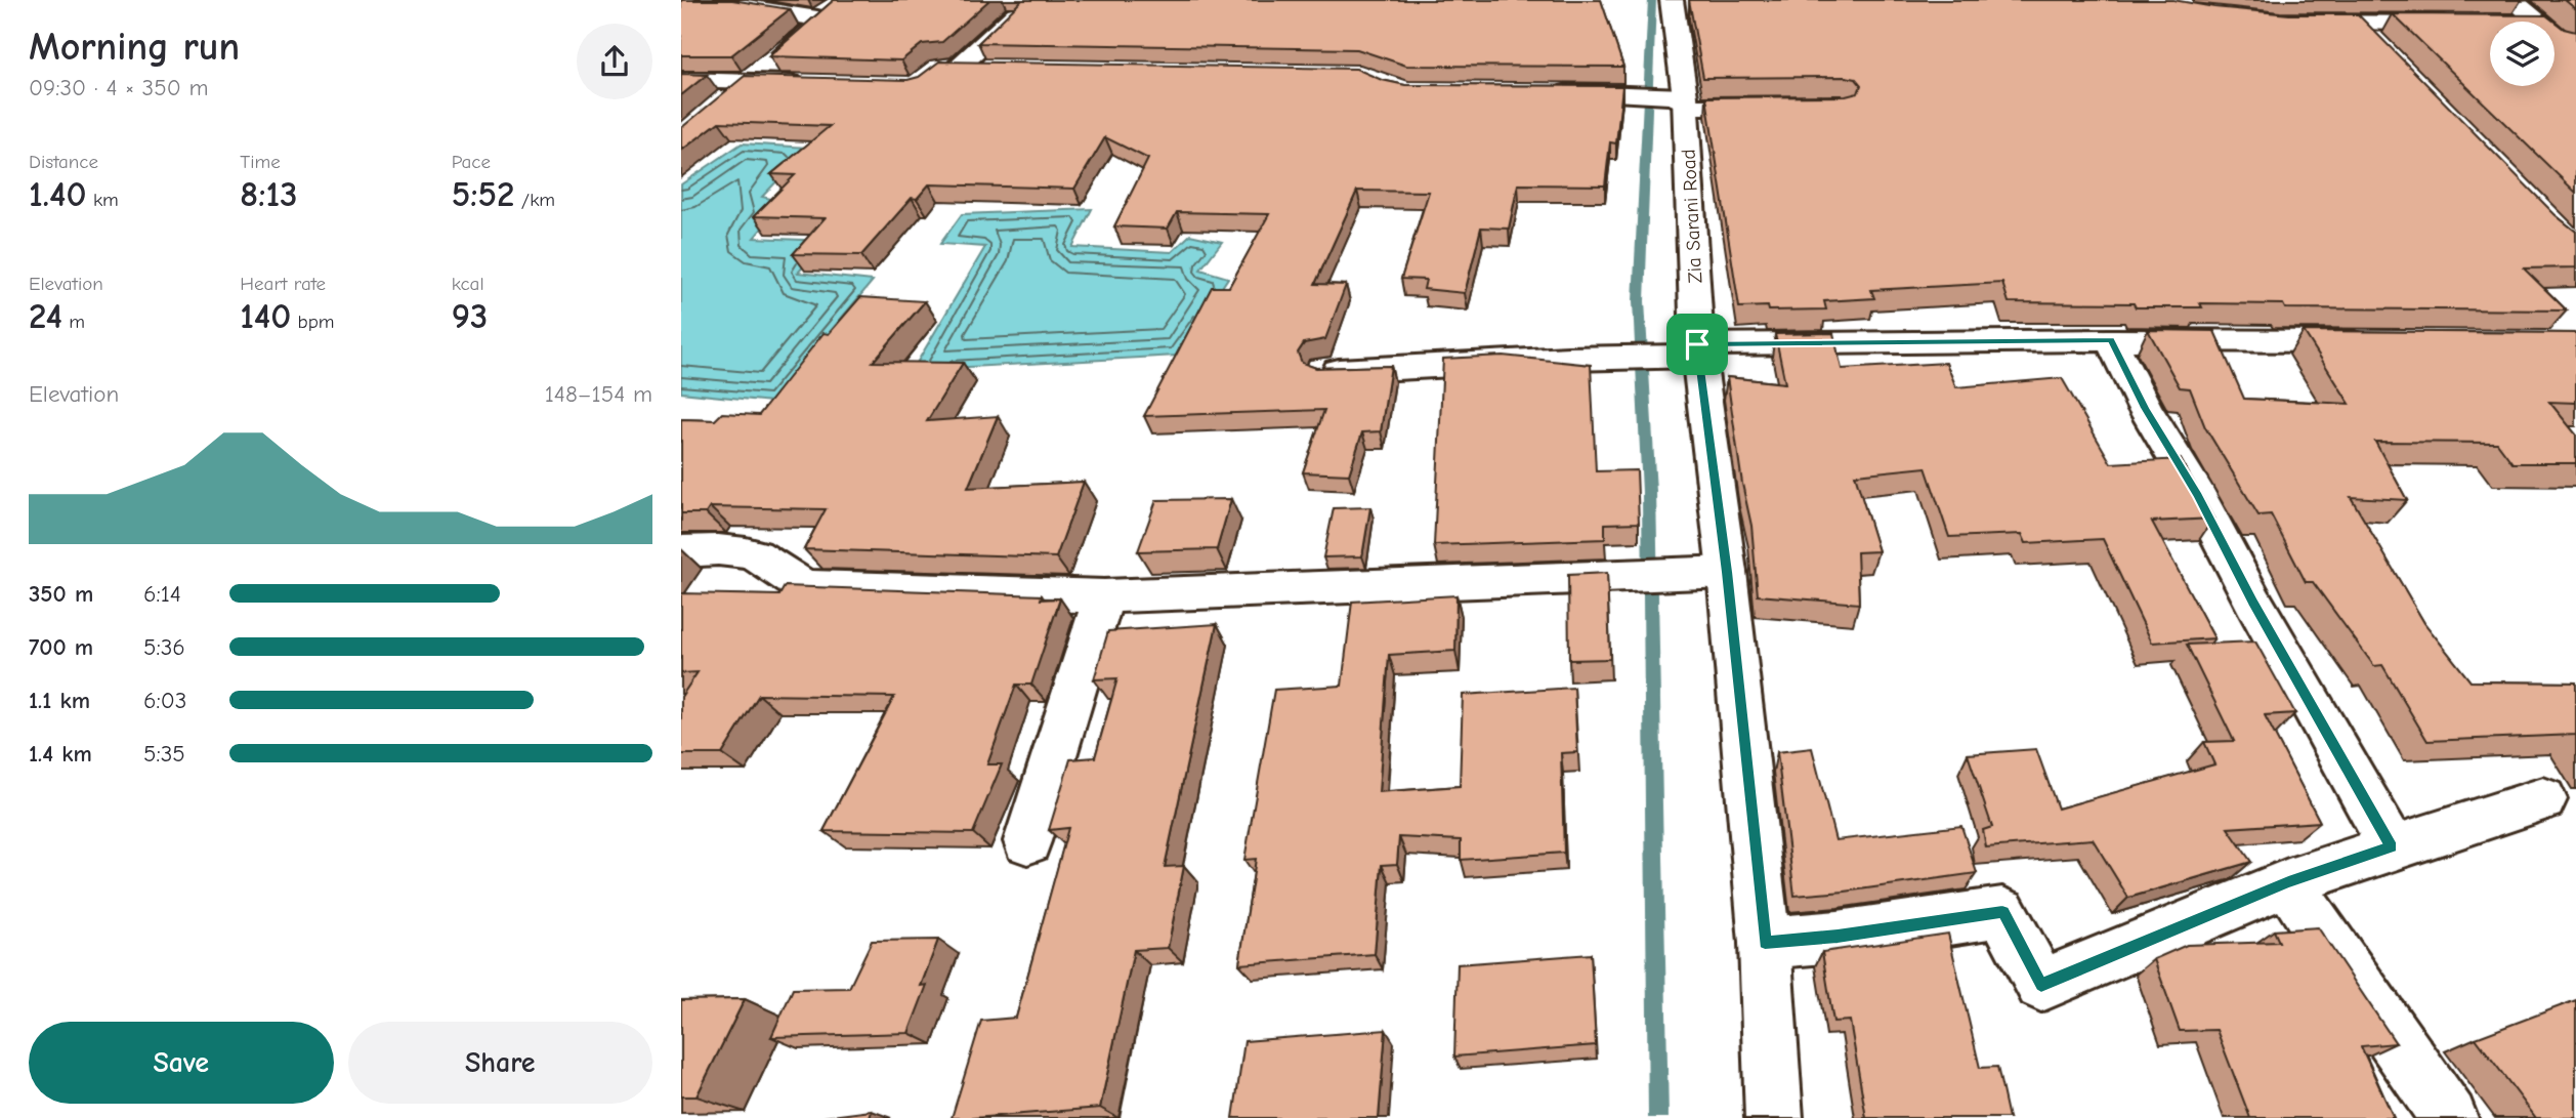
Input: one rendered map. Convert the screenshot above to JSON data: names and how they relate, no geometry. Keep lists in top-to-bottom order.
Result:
{
  "streets": {
    "street": ["Zia Sarani Road"]
  },
  "page": {
    "heading": ["Morning run", "09:30 · 4 × 350 m"],
    "stats": [
      ["Distance", "1.40 km"],
      ["Time", "8:13"],
      ["Pace", "5:52 /km"],
      ["Elevation", "24 m"],
      ["Heart rate", "140 bpm"],
      ["kcal", "93"]
    ],
    "chart": ["Elevation", "148–154 m"],
    "list": [
      {
        "name": "350 m",
        "note": "6:14"
      },
      {
        "name": "700 m",
        "note": "5:36"
      },
      {
        "name": "1.1 km",
        "note": "6:03"
      },
      {
        "name": "1.4 km",
        "note": "5:35"
      }
    ],
    "buttons": ["Save", "Share"]
  }
}
